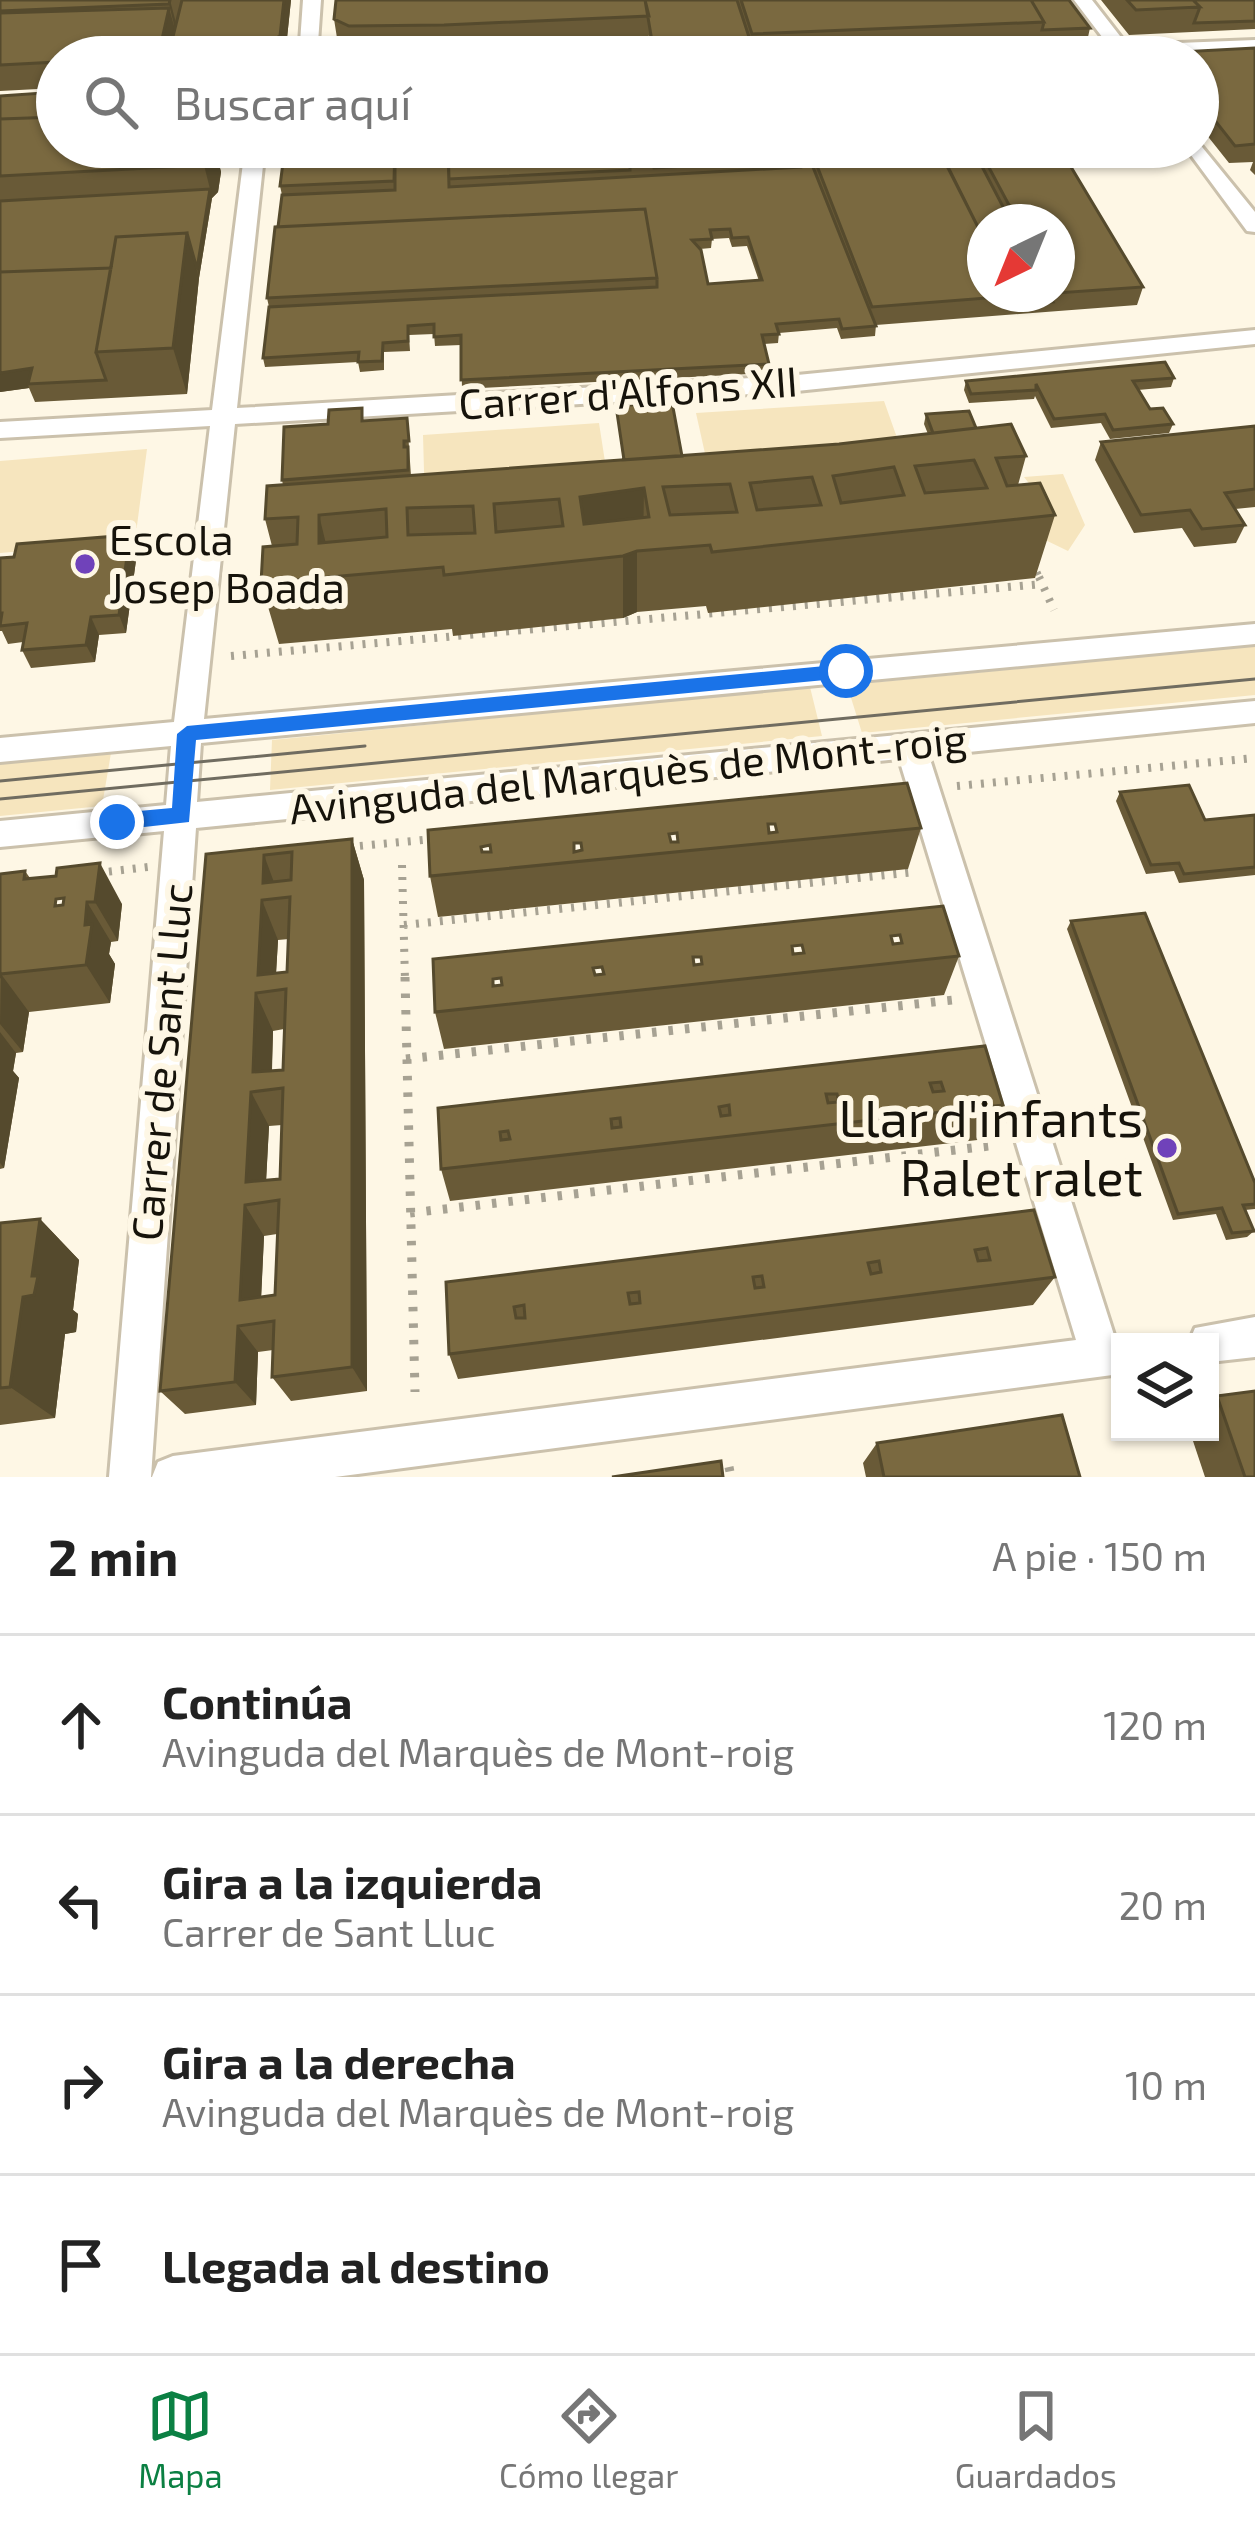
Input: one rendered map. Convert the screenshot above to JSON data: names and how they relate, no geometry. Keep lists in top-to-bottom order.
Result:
{
  "streets": {
    "street": ["Carrer d'Alfons XII", "Avinguda del Marquès de Mont-roig", "Carrer de Sant Lluc"]
  },
  "crossings": [
    ["Carrer d'Alfons XII", "Carrer de Sant Lluc"],
    ["Avinguda del Marquès de Mont-roig", "Carrer de Sant Lluc"]
  ],
  "places": ["Escola Josep Boada", "Llar d'infants Ralet ralet"],
  "north": "bottom left",
  "page": {
    "search": "Buscar aquí",
    "heading": ["2 min", "A pie · 150 m"],
    "list": [
      ["Continúa", "Avinguda del Marquès de Mont-roig", "120 m"],
      ["Gira a la izquierda", "Carrer de Sant Lluc", "20 m"],
      ["Gira a la derecha", "Avinguda del Marquès de Mont-roig", "10 m"],
      "Llegada al destino"
    ],
    "nav": ["Mapa", "Cómo llegar", "Guardados"]
  }
}
